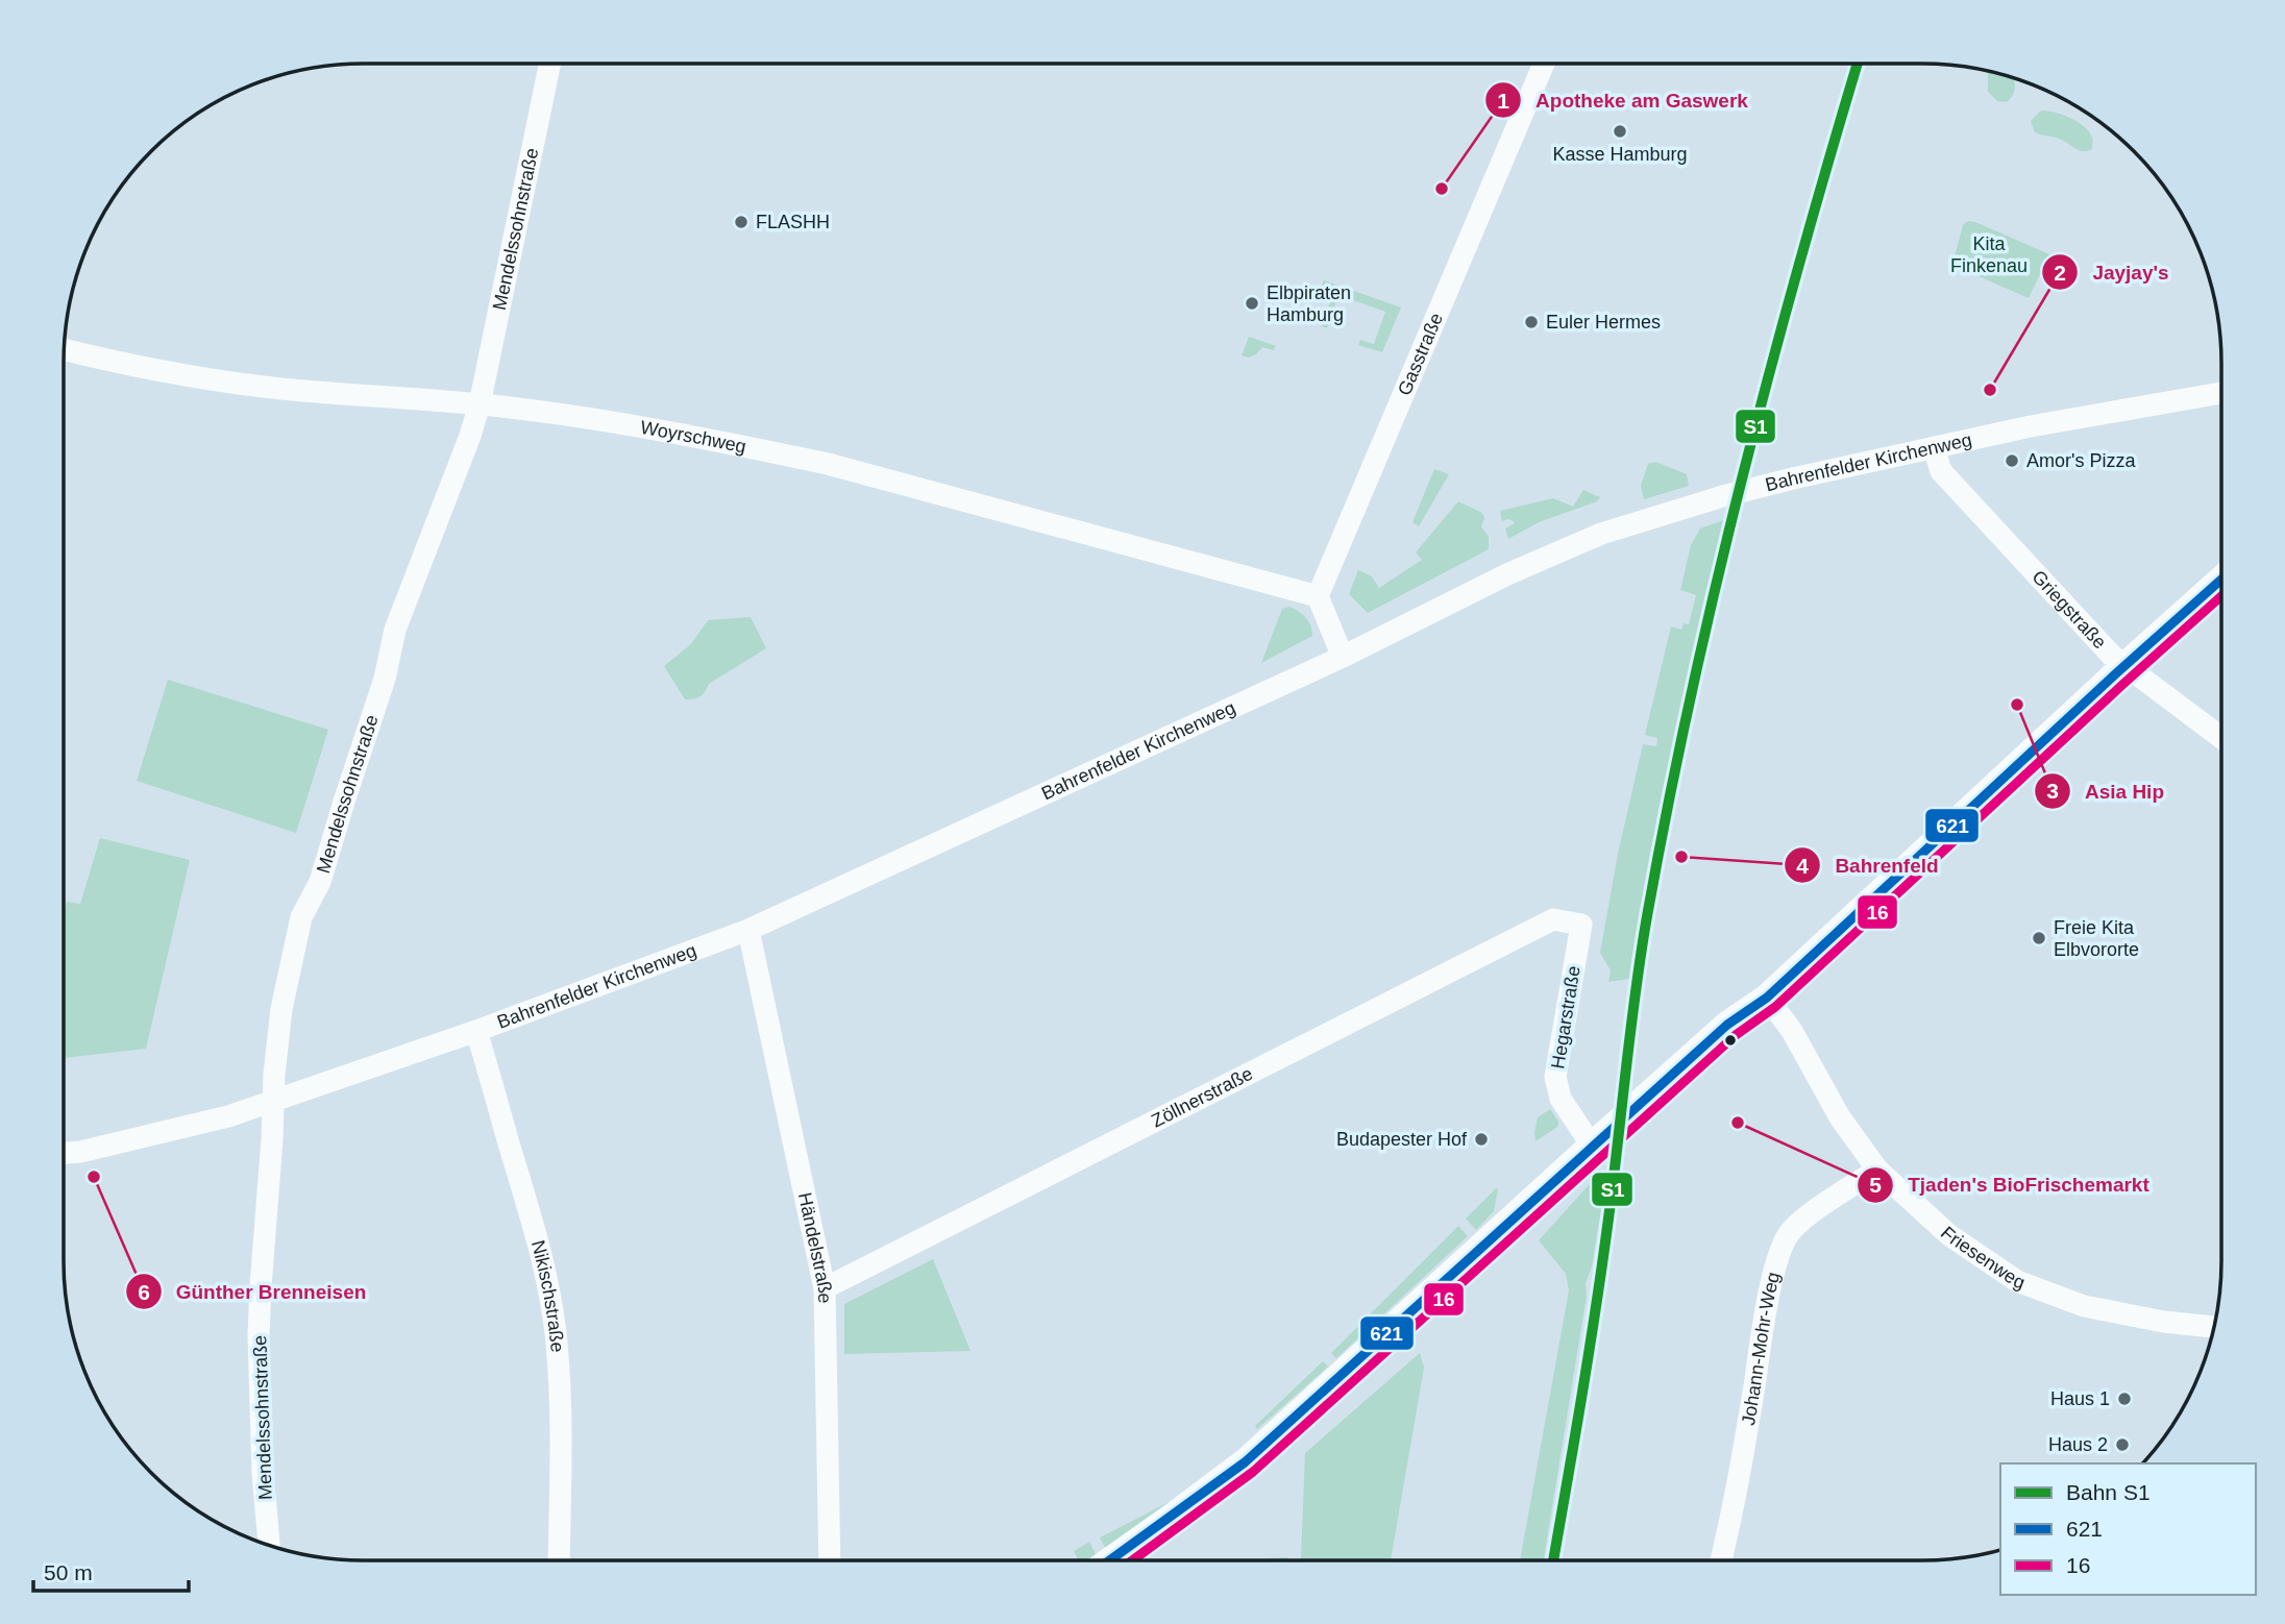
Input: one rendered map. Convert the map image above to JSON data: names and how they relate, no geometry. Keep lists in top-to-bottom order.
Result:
{
  "streets": {
    "street": [
      "Mendelssohnstraße",
      "Gasstraße",
      "Woyrschweg",
      "Bahrenfelder Kirchenweg",
      "Griegstraße",
      "Hegarstraße",
      "Zöllnerstraße",
      "Händelstraße",
      "Friesenweg",
      "Nikischstraße",
      "Johann-Mohr-Weg"
    ]
  },
  "crossings": [
    ["Mendelssohnstraße", "Woyrschweg"],
    ["Mendelssohnstraße", "Bahrenfelder Kirchenweg"],
    ["Gasstraße", "Woyrschweg"],
    ["Bahrenfelder Kirchenweg", "Griegstraße"],
    ["Bahrenfelder Kirchenweg", "Händelstraße"],
    ["Bahrenfelder Kirchenweg", "Nikischstraße"],
    ["Hegarstraße", "Zöllnerstraße"],
    ["Zöllnerstraße", "Händelstraße"],
    ["Friesenweg", "Johann-Mohr-Weg"]
  ],
  "parks": ["Kita Finkenau"],
  "places": [
    "Kasse Hamburg",
    "Apotheke am Gaswerk",
    "FLASHH",
    "Elbpiraten Hamburg",
    "Euler Hermes",
    "Jayjay's",
    "Amor's Pizza",
    "Asia Hip",
    "Bahrenfeld",
    "Freie Kita Elbvororte",
    "Tjaden's BioFrischemarkt",
    "Budapester Hof",
    "Günther Brenneisen",
    "Haus 1",
    "Haus 2"
  ],
  "lines": ["rail line S1", "transit line 621", "transit line 16"],
  "legend": ["Bahn S1", "621", "16"],
  "scale_bar": "50 m"
}
